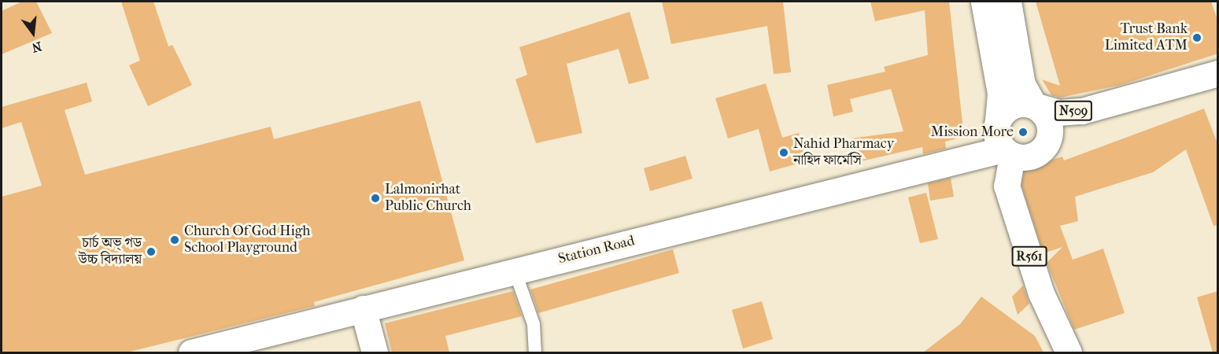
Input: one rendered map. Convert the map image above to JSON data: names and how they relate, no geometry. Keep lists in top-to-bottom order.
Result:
{
  "streets": {
    "main road": ["N509", "Station Road", "R561"]
  },
  "crossings": [
    ["N509", "Station Road"],
    ["N509", "R561"],
    ["Station Road", "R561"]
  ],
  "places": [
    "Trust Bank Limited ATM",
    "Mission More",
    "Nahid Pharmacy নাহিদ ফার্মেসি",
    "Lalmonirhat Public Church",
    "Church Of God High School Playground",
    "চার্চ অভ্ গড ‍উচ্চ বিদ্যালয়"
  ],
  "north": "bottom"
}
